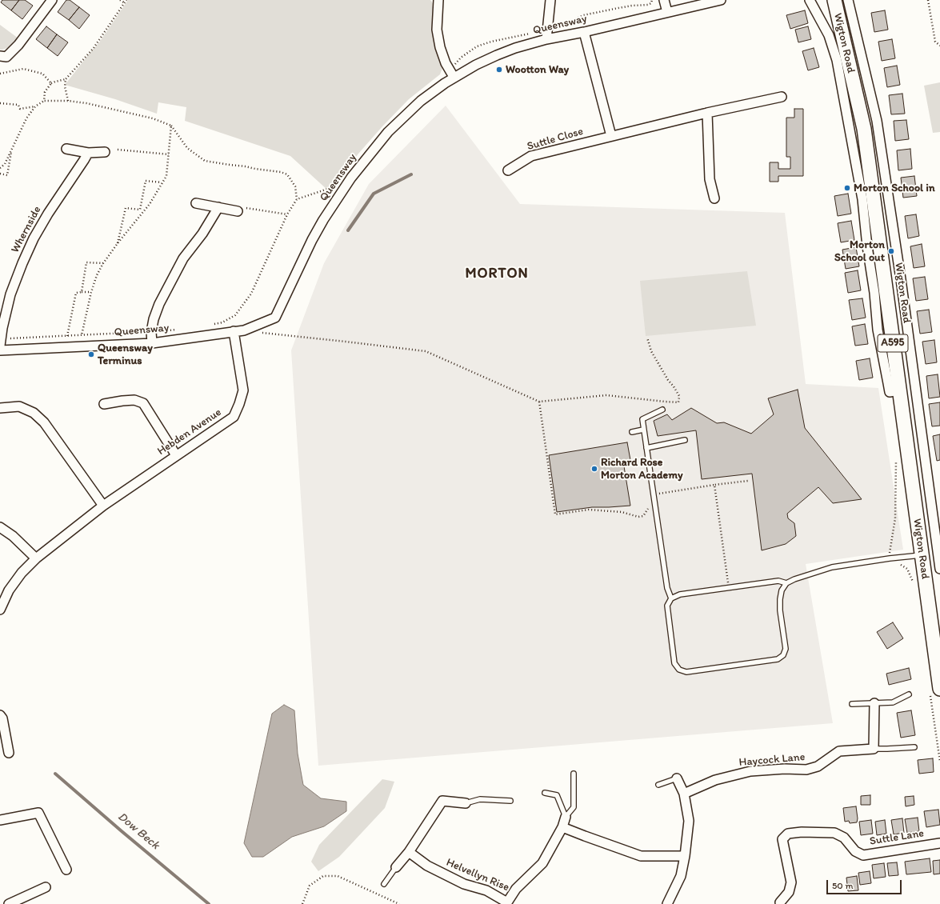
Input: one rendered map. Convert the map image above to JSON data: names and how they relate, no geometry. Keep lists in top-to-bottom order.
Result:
{
  "streets": {
    "main road": ["Wigton Road", "A595"],
    "street": [
      "Queensway",
      "Suttle Close",
      "Whernside",
      "Hebden Avenue",
      "Haycock Lane",
      "Suttle Lane",
      "Helvellyn Rise"
    ]
  },
  "crossings": [
    ["Queensway", "Hebden Avenue"]
  ],
  "districts": ["MORTON"],
  "water": ["Dow Beck"],
  "places": [
    "Wootton Way",
    "Morton School in",
    "Morton School out",
    "Queensway Terminus",
    "Richard Rose Morton Academy"
  ],
  "scale_bar": "50 m"
}
